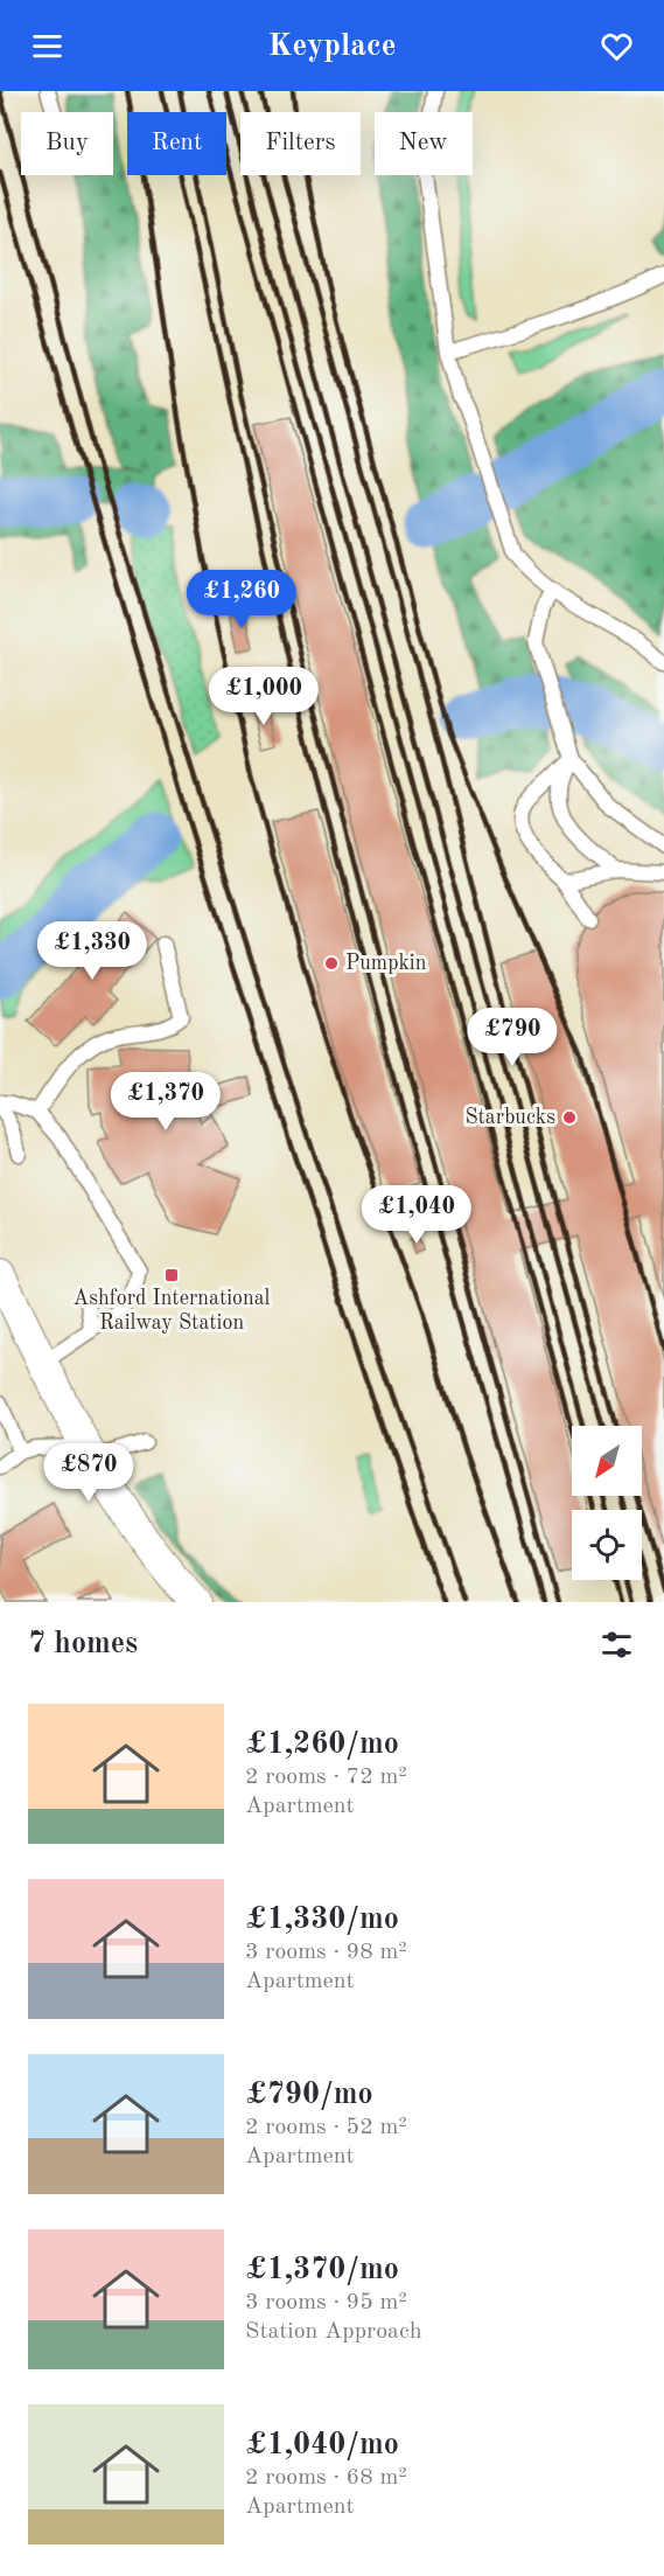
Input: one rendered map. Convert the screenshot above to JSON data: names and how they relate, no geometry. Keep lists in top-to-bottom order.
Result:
{
  "places": {
    "other": ["Pumpkin", "Starbucks"],
    "transit": ["Ashford International Railway Station"]
  },
  "north": "bottom left",
  "page": {
    "header": "Keyplace",
    "chip": [
      "Buy",
      "Rent",
      "Filters",
      "New"
    ],
    "price": [
      "£1,260",
      "£1,000",
      "£1,330",
      "£790",
      "£1,370",
      "£1,040",
      "£870"
    ],
    "heading": "7 homes",
    "list": [
      {
        "name": "£1,260/mo",
        "note": "2 rooms · 72 m² · Apartment"
      },
      {
        "name": "£1,330/mo",
        "note": "3 rooms · 98 m² · Apartment"
      },
      {
        "name": "£790/mo",
        "note": "2 rooms · 52 m² · Apartment"
      },
      {
        "name": "£1,370/mo",
        "note": "3 rooms · 95 m² · Station Approach"
      },
      {
        "name": "£1,040/mo",
        "note": "2 rooms · 68 m² · Apartment"
      }
    ]
  }
}
